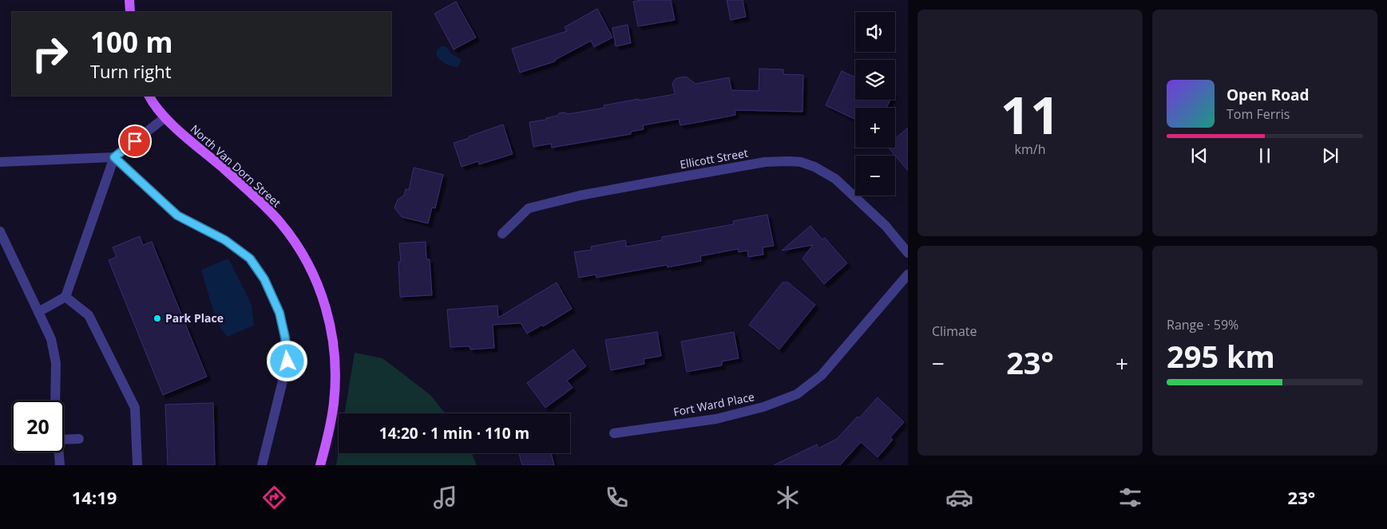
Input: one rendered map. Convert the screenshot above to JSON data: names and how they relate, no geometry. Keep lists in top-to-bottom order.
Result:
{
  "streets": {
    "main road": ["North Van Dorn Street"],
    "street": ["Ellicott Street", "Fort Ward Place"]
  },
  "places": ["Park Place"],
  "page": {
    "tile": [
      ["11", "km/h"],
      "Climate",
      ["Range · 59%", "295 km"]
    ],
    "map_buttons": ["+", "−"],
    "turn": ["100 m", "Turn right"],
    "song": ["Open Road", "Tom Ferris"],
    "heat": ["−", "23°", "+"],
    "limit": "20",
    "trip": "14:20 · 1 min · 110 m",
    "tabs": ["14:19", "23°"]
  }
}
